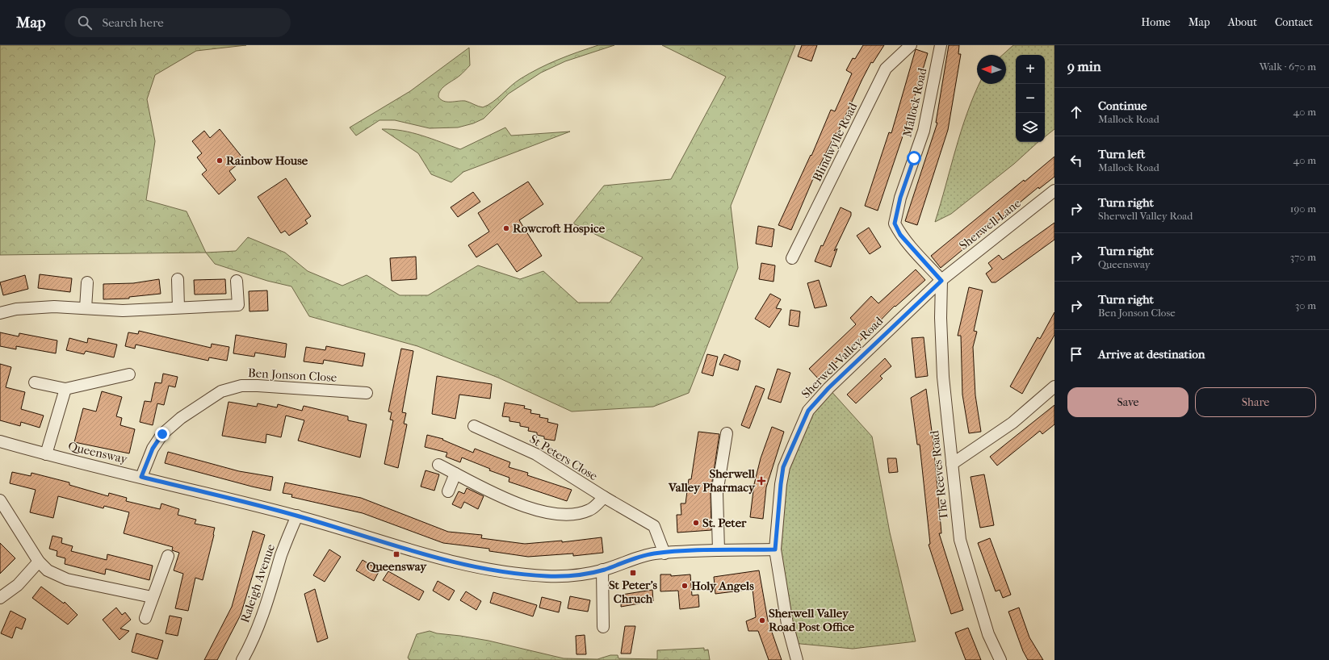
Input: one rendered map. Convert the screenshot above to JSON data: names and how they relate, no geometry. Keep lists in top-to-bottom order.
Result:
{
  "streets": {
    "street": [
      "Mallock Road",
      "Blindwylle Road",
      "Sherwell Lane",
      "Sherwell Valley Road",
      "Ben Jonson Close",
      "Queensway",
      "St Peters Close",
      "The Reeves Road",
      "Raleigh Avenue"
    ]
  },
  "crossings": [
    ["Mallock Road", "Sherwell Lane"],
    ["Mallock Road", "Sherwell Valley Road"],
    ["Mallock Road", "The Reeves Road"],
    ["Sherwell Lane", "Sherwell Valley Road"],
    ["Sherwell Lane", "The Reeves Road"],
    ["Sherwell Valley Road", "Queensway"],
    ["Sherwell Valley Road", "The Reeves Road"],
    ["Ben Jonson Close", "Queensway"],
    ["Queensway", "St Peters Close"],
    ["Queensway", "Raleigh Avenue"]
  ],
  "places": {
    "other": [
      "Rainbow House",
      "Rowcroft Hospice",
      "St. Peter",
      "Holy Angels",
      "Sherwell Valley Road Post Office"
    ],
    "health": ["Sherwell Valley Pharmacy"],
    "transit": ["Queensway", "St Peter's Chruch"]
  },
  "north": "left",
  "page": {
    "header": "Map",
    "search": "Search here",
    "nav": [
      "Home",
      "Map",
      "About",
      "Contact"
    ],
    "heading": ["9 min", "Walk · 670 m"],
    "map_buttons": ["+", "−"],
    "list": [
      ["Continue", "Mallock Road", "40 m"],
      ["Turn left", "Mallock Road", "40 m"],
      ["Turn right", "Sherwell Valley Road", "190 m"],
      ["Turn right", "Queensway", "370 m"],
      ["Turn right", "Ben Jonson Close", "30 m"],
      "Arrive at destination"
    ],
    "buttons": ["Save", "Share"]
  }
}
